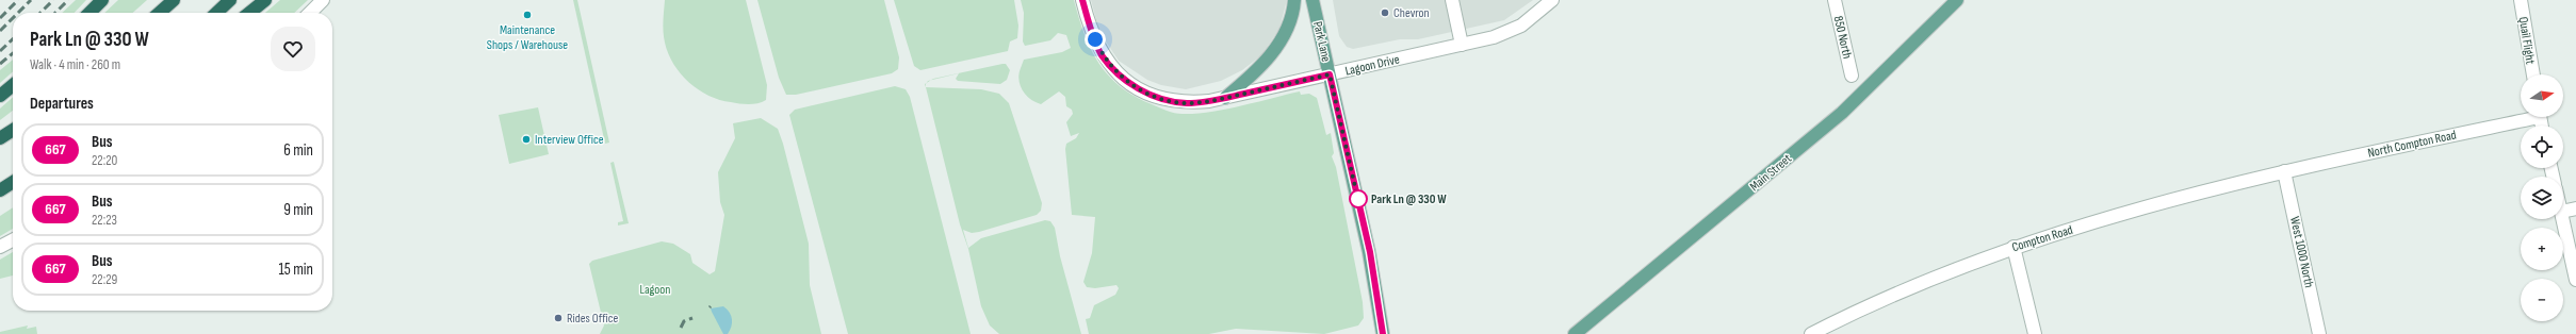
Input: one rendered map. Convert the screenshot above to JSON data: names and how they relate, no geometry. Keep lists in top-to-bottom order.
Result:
{
  "streets": {
    "main road": ["Park Lane", "Main Street"],
    "street": [
      "850 North",
      "Quail Flight",
      "Lagoon Drive",
      "North Compton Road",
      "Compton Road",
      "West 1000 North"
    ]
  },
  "crossings": [
    ["Park Lane", "Lagoon Drive"],
    ["North Compton Road", "Compton Road"],
    ["North Compton Road", "West 1000 North"],
    ["Compton Road", "West 1000 North"]
  ],
  "parks": ["Lagoon"],
  "places": [
    "Chevron",
    "Maintenance Shops / Warehouse",
    "Interview Office",
    "Park Ln @ 330 W",
    "Rides Office"
  ],
  "lines": ["bus line 667"],
  "north": "right",
  "page": {
    "heading": [
      ["Park Ln @ 330 W", "Walk · 4 min · 260 m"],
      "Departures"
    ],
    "map_buttons": ["+", "−"],
    "list": [
      {
        "mark": "667",
        "name": "Bus",
        "note": "22:20",
        "value": "6 min"
      },
      {
        "mark": "667",
        "name": "Bus",
        "note": "22:23",
        "value": "9 min"
      },
      {
        "mark": "667",
        "name": "Bus",
        "note": "22:29",
        "value": "15 min"
      }
    ]
  }
}
